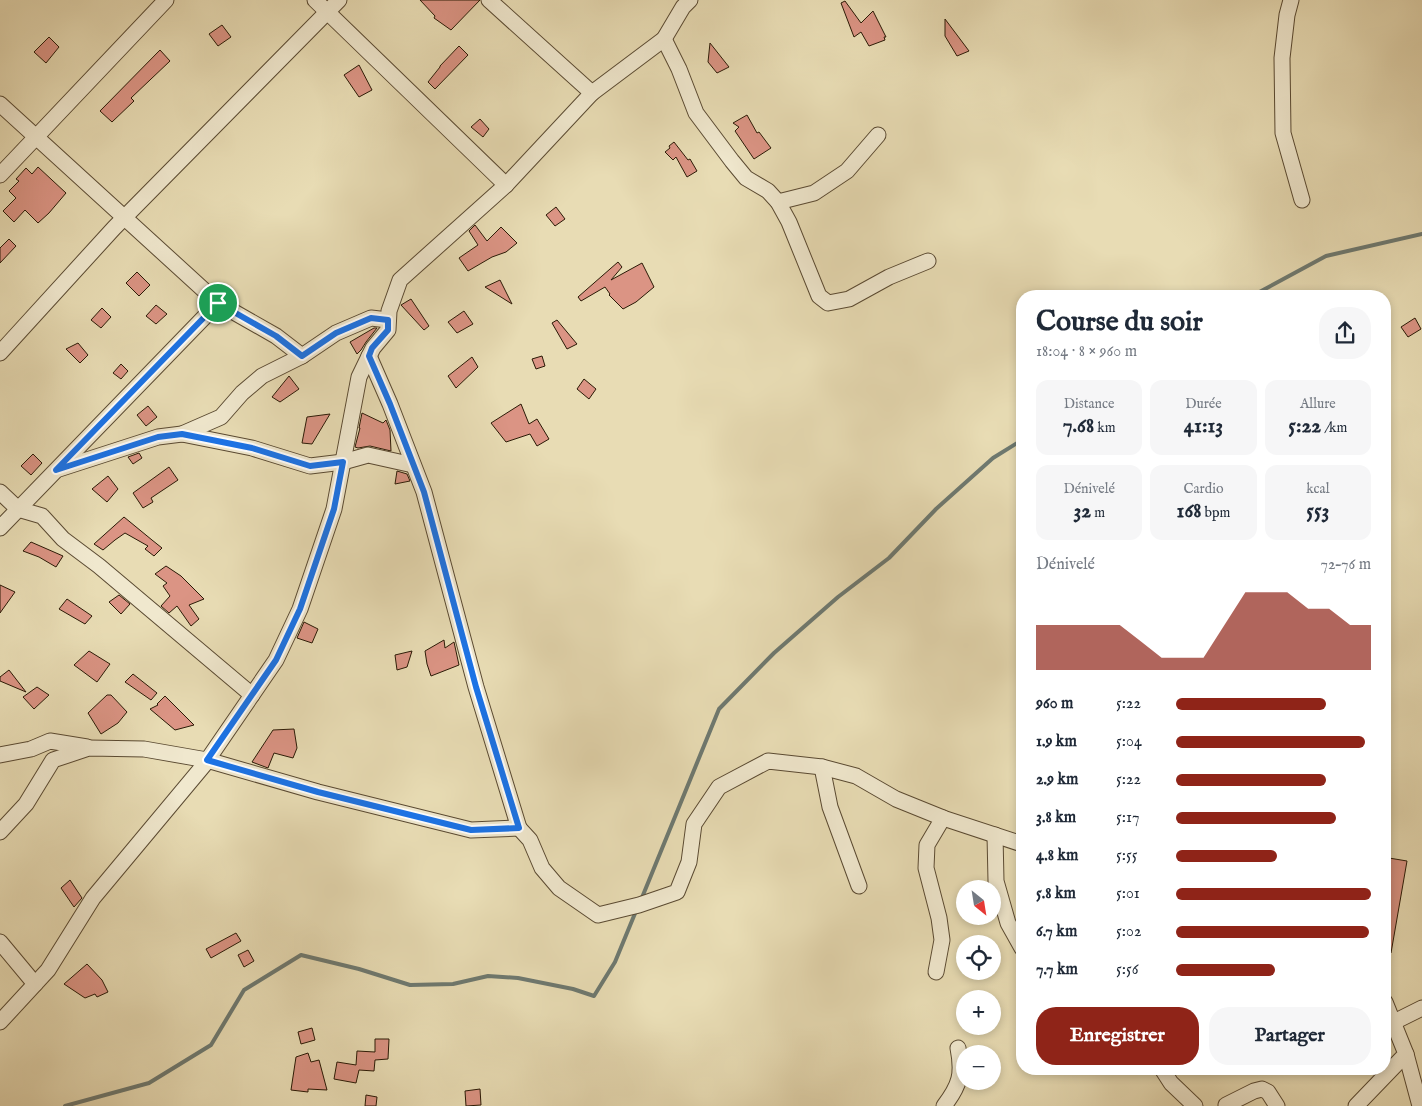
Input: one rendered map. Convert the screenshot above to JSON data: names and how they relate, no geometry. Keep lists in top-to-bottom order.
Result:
{
  "north": "bottom right",
  "page": {
    "heading": ["Course du soir", "18:04 · 8 × 960 m"],
    "stats": [
      ["Distance", "7.68 km"],
      ["Durée", "41:13"],
      ["Allure", "5:22 /km"],
      ["Dénivelé", "32 m"],
      ["Cardio", "168 bpm"],
      ["kcal", "553"]
    ],
    "chart": ["Dénivelé", "72–76 m"],
    "list": [
      {
        "name": "960 m",
        "note": "5:22"
      },
      {
        "name": "1.9 km",
        "note": "5:04"
      },
      {
        "name": "2.9 km",
        "note": "5:22"
      },
      {
        "name": "3.8 km",
        "note": "5:17"
      },
      {
        "name": "4.8 km",
        "note": "5:55"
      },
      {
        "name": "5.8 km",
        "note": "5:01"
      },
      {
        "name": "6.7 km",
        "note": "5:02"
      },
      {
        "name": "7.7 km",
        "note": "5:56"
      }
    ],
    "map_buttons": ["+", "−"],
    "buttons": ["Enregistrer", "Partager"]
  }
}
